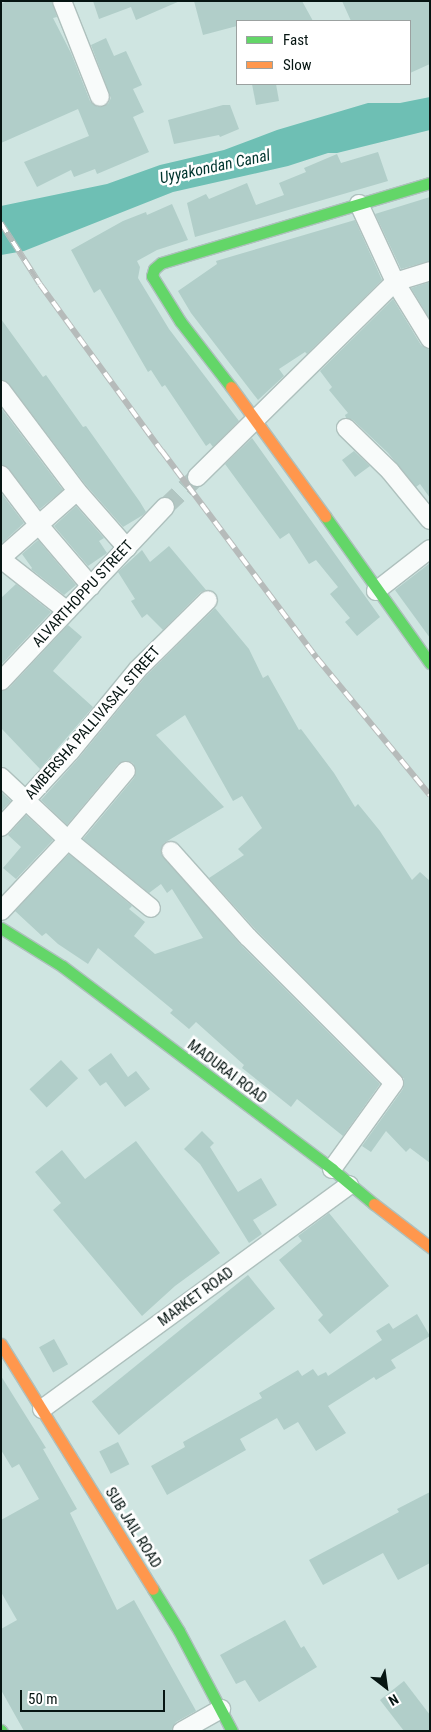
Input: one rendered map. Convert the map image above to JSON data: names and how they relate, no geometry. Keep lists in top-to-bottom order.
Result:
{
  "streets": {
    "main road": ["MADURAI ROAD", "SUB JAIL ROAD"],
    "street": ["ALVARTHOPPU STREET", "AMBERSHA PALLIVASAL STREET", "MARKET ROAD"]
  },
  "crossings": [
    ["MADURAI ROAD", "MARKET ROAD"],
    ["MARKET ROAD", "SUB JAIL ROAD"]
  ],
  "water": ["Uyyakondan Canal"],
  "legend": ["Fast", "Slow"],
  "scale_bar": "50 m",
  "north": "bottom right"
}
